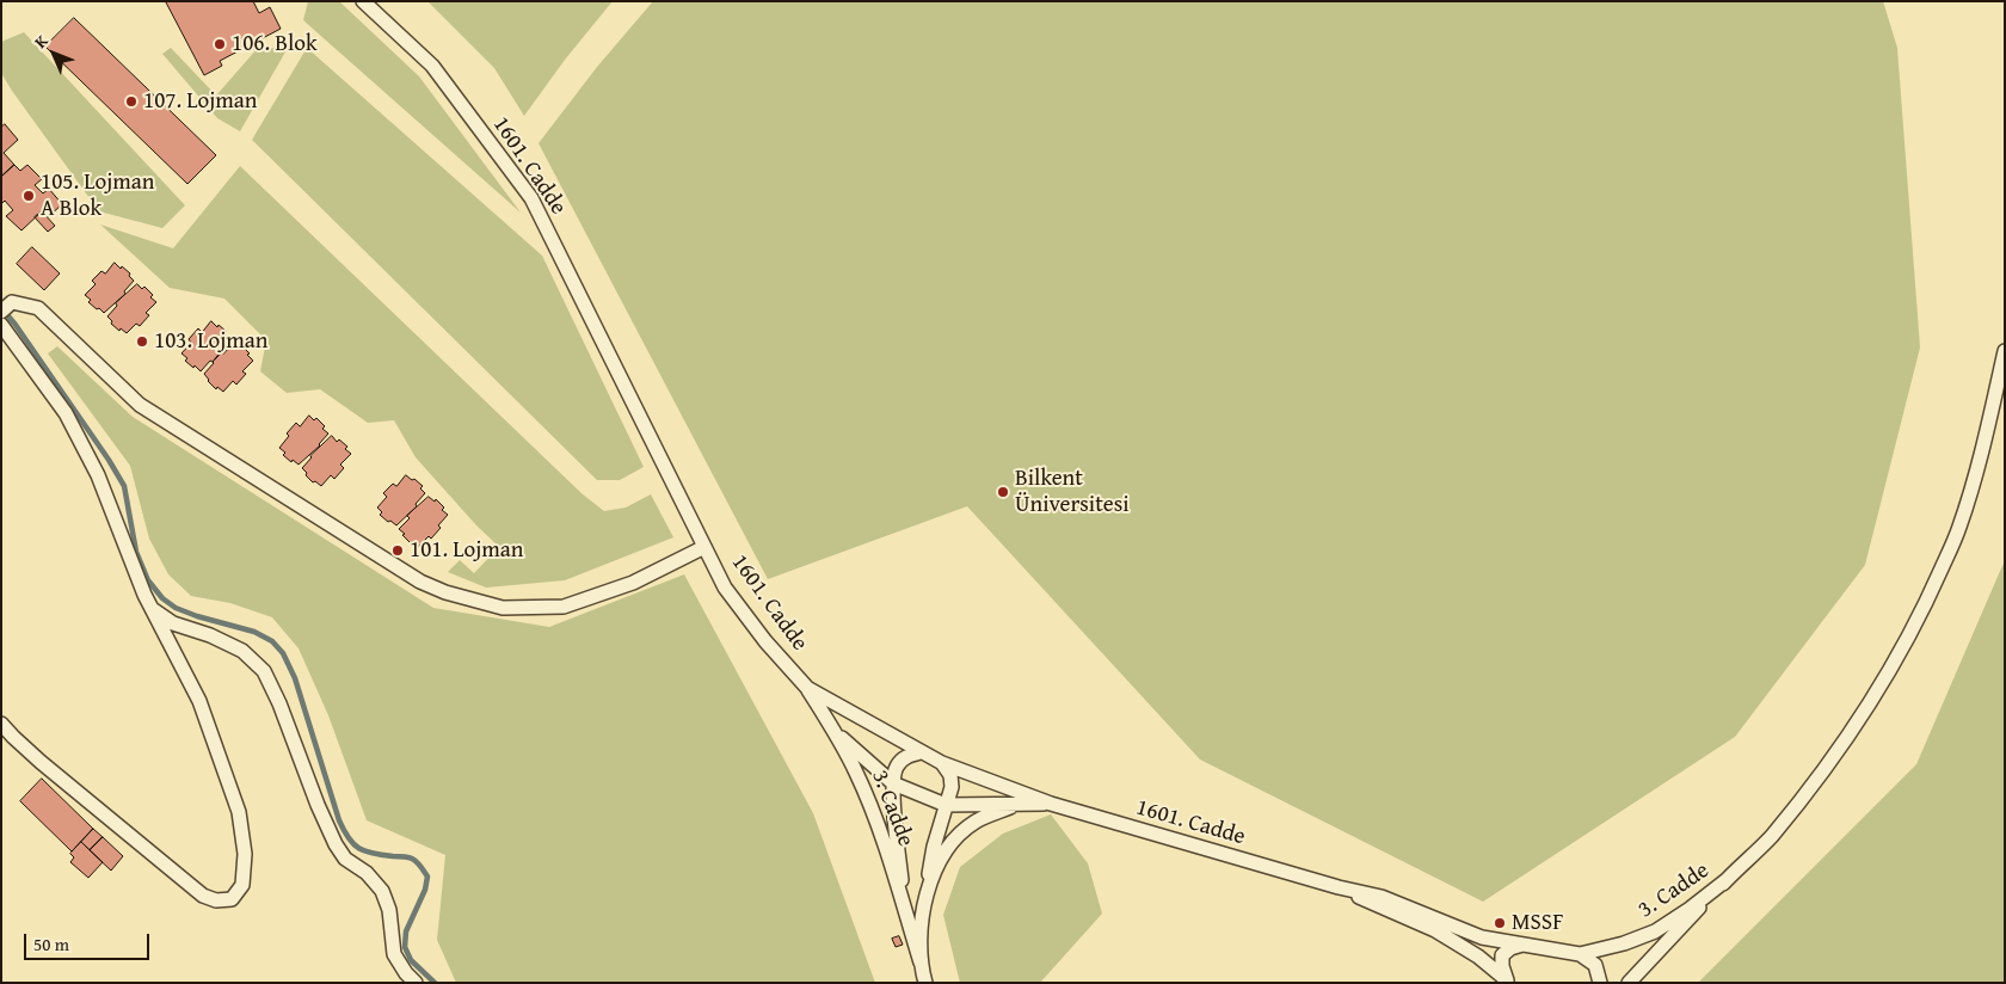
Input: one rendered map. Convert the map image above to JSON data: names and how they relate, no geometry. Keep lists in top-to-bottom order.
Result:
{
  "streets": {
    "street": ["1601. Cadde", "3. Cadde"]
  },
  "crossings": [
    ["1601. Cadde", "3. Cadde"]
  ],
  "places": [
    "106. Blok",
    "107. Lojman",
    "105. Lojman A Blok",
    "103. Lojman",
    "Bilkent Üniversitesi",
    "101. Lojman",
    "MSSF"
  ],
  "scale_bar": "50 m",
  "north": "top left"
}
